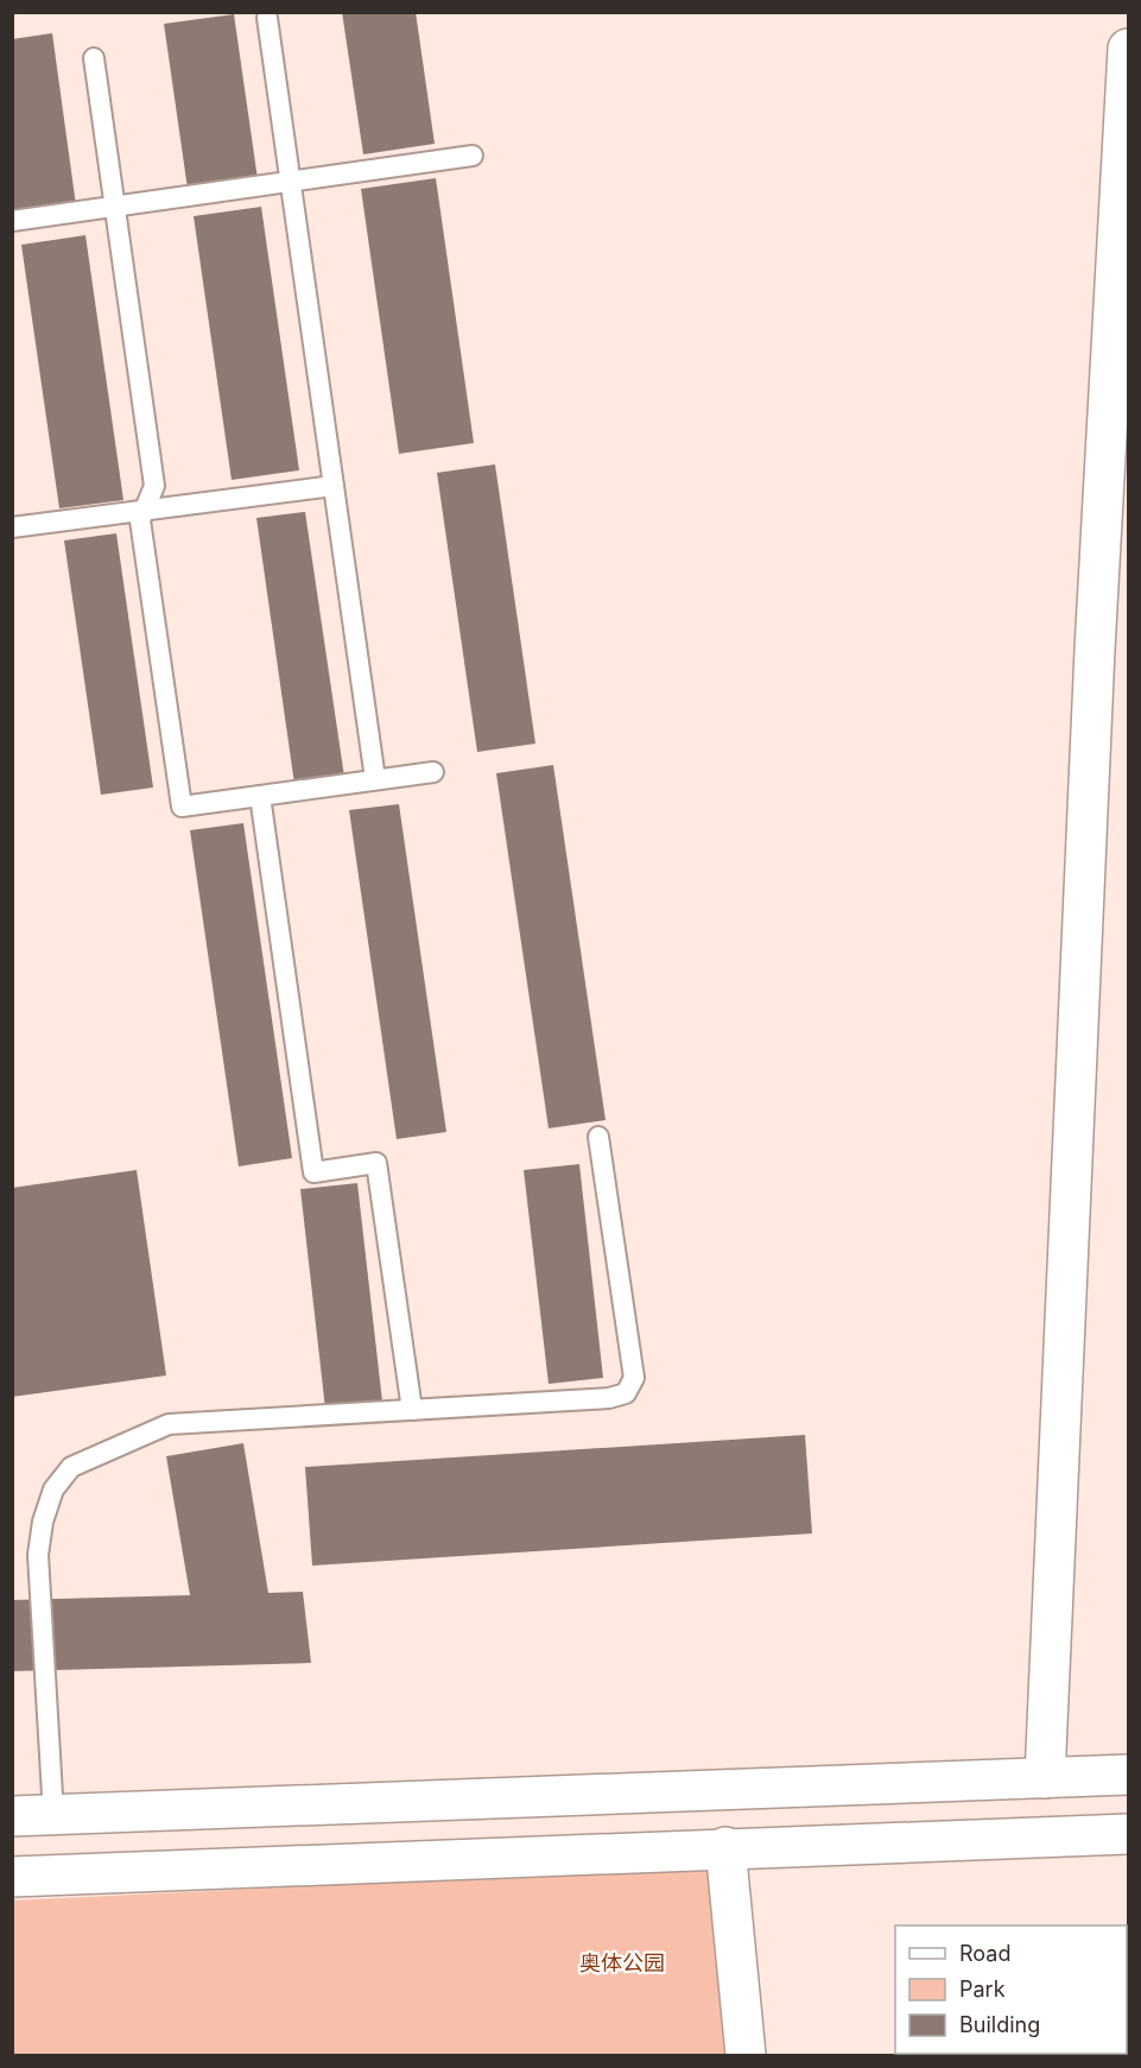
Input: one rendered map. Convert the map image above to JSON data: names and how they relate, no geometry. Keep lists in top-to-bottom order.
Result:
{
  "parks": ["奥体公园"],
  "legend": ["Road", "Park", "Building"]
}
